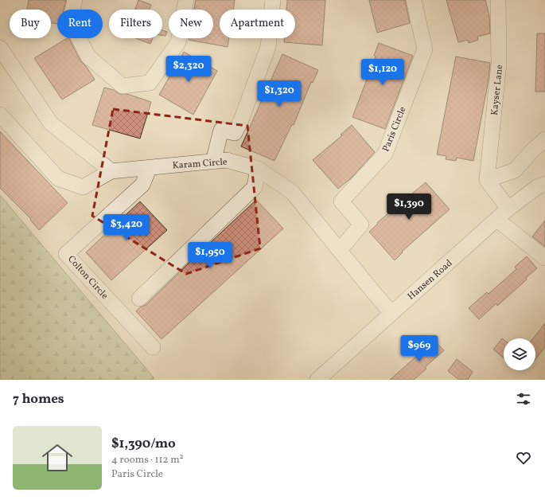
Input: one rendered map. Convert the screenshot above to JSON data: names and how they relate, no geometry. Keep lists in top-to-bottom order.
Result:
{
  "streets": {
    "street": [
      "Kayser Lane",
      "Paris Circle",
      "Karam Circle",
      "Colton Circle",
      "Hansen Road"
    ]
  },
  "crossings": [
    ["Paris Circle", "Karam Circle"],
    ["Karam Circle", "Colton Circle"],
    ["Karam Circle", "Hansen Road"]
  ],
  "page": {
    "chip": [
      "Buy",
      "Rent",
      "Filters",
      "New",
      "Apartment"
    ],
    "price": [
      "$2,320",
      "$1,120",
      "$1,320",
      "$1,390",
      "$3,420",
      "$1,950",
      "$969"
    ],
    "heading": "7 homes",
    "list": [
      {
        "name": "$1,390/mo",
        "note": "4 rooms · 112 m² · Paris Circle"
      }
    ]
  }
}
